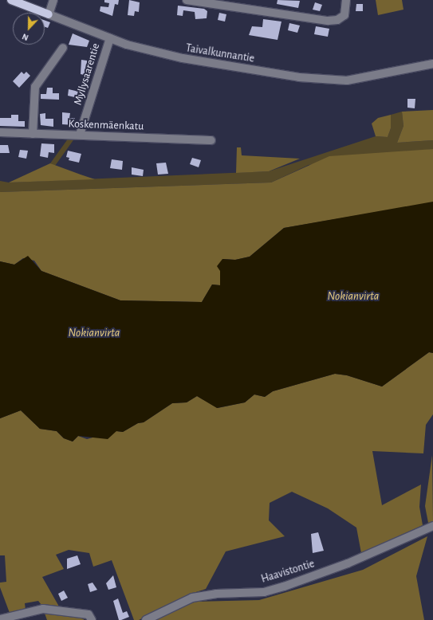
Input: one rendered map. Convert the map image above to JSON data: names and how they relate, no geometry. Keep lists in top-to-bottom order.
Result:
{
  "streets": {
    "main road": ["Taivalkunnantie"],
    "street": ["Myllysaarentie", "Koskenmäenkatu", "Haavistontie"]
  },
  "crossings": [
    ["Taivalkunnantie", "Myllysaarentie"],
    ["Myllysaarentie", "Koskenmäenkatu"]
  ],
  "water": ["Nokianvirta"],
  "north": "bottom"
}
